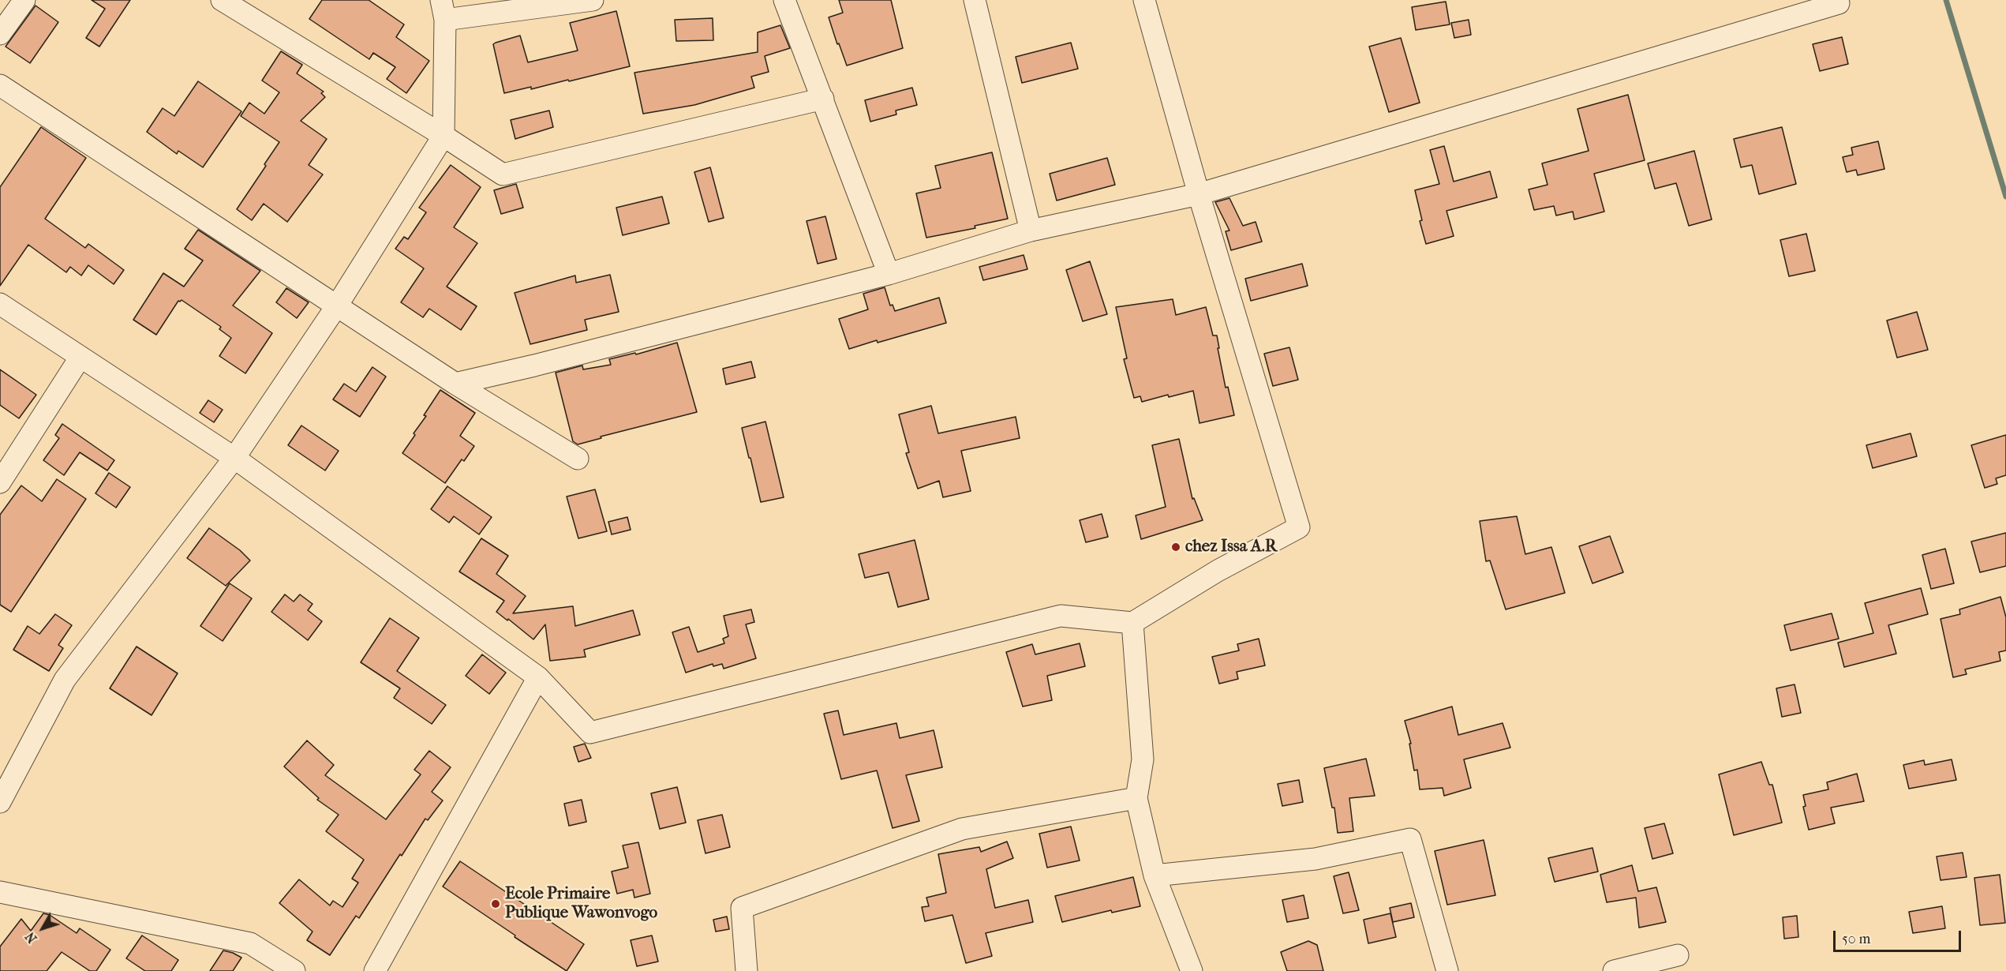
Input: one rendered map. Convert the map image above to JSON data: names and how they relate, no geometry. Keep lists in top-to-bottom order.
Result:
{
  "places": ["chez Issa A.R", "Ecole Primaire Publique Wawonvogo"],
  "scale_bar": "50 m",
  "north": "bottom left"
}
